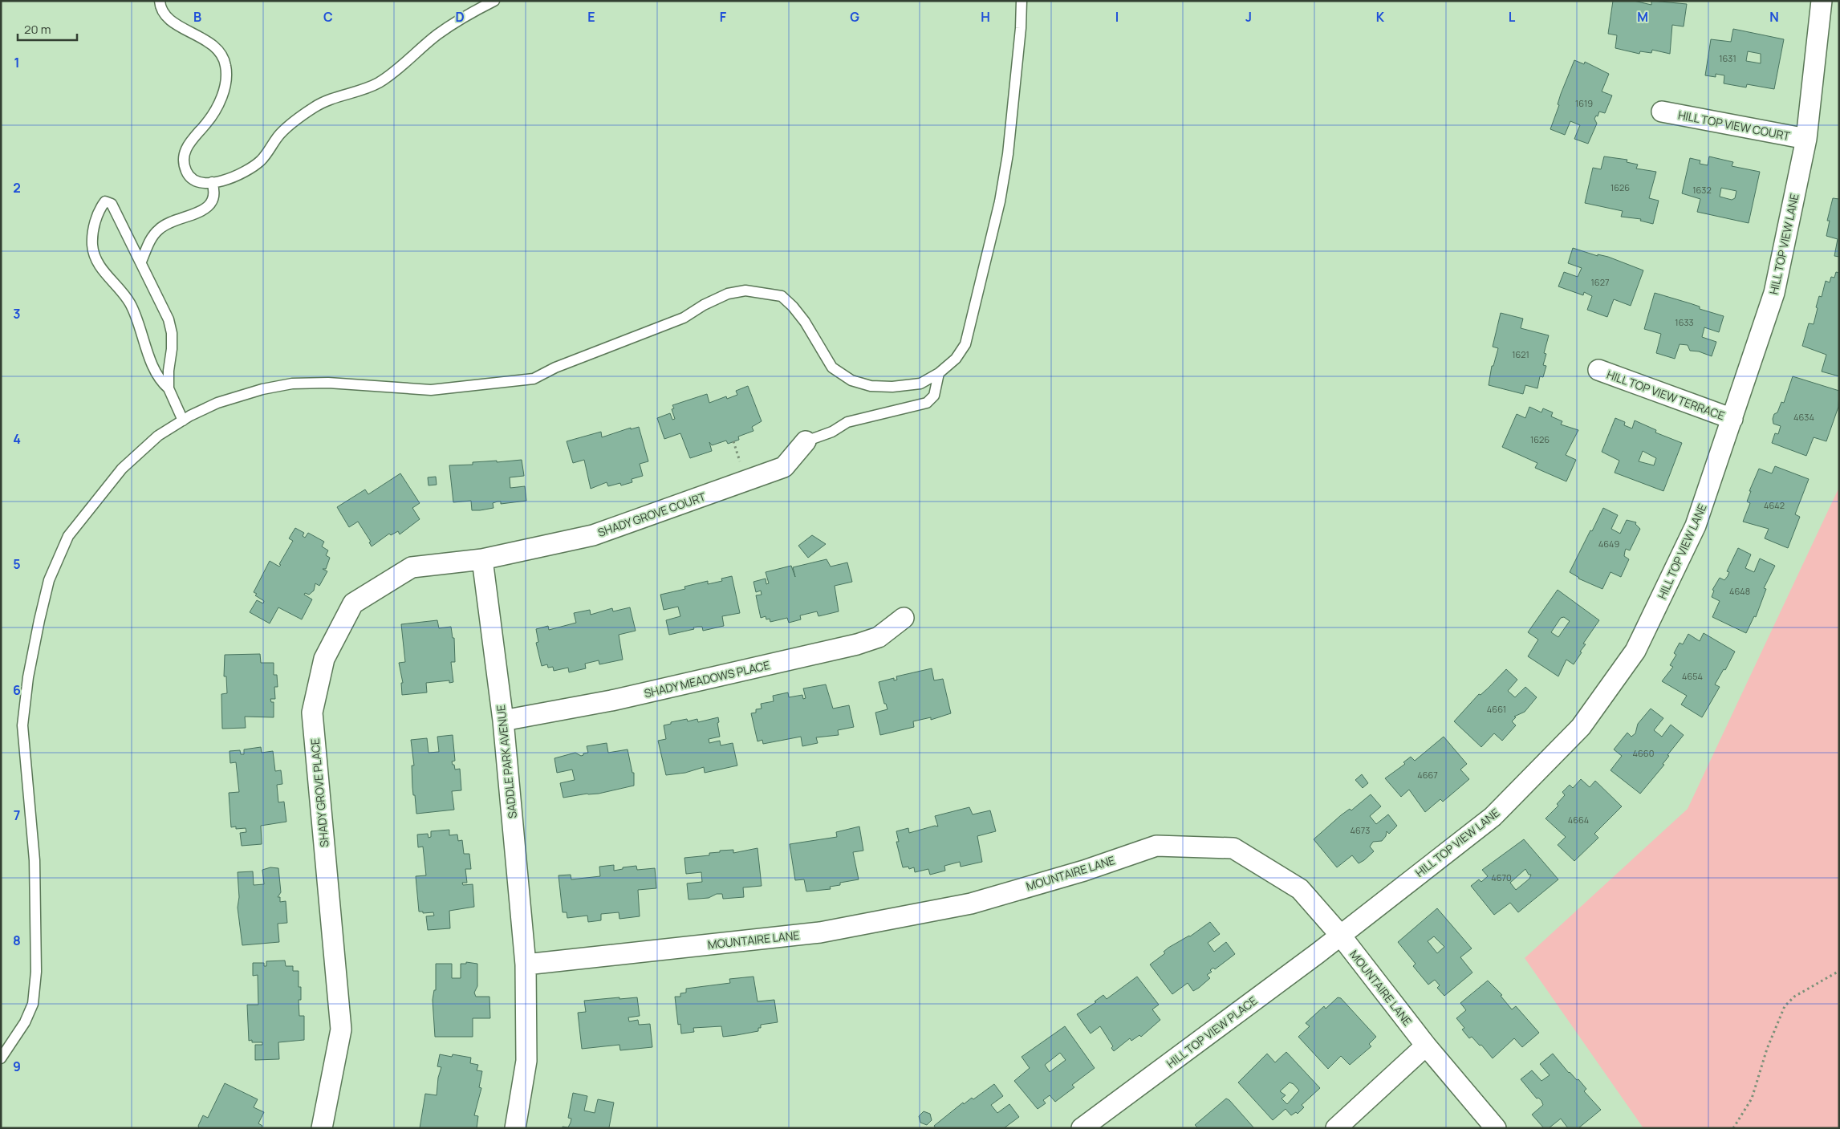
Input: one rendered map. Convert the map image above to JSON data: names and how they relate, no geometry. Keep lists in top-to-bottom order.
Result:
{
  "streets": {
    "street": [
      "HILL TOP VIEW COURT",
      "HILL TOP VIEW LANE",
      "HILL TOP VIEW TERRACE",
      "SHADY GROVE COURT",
      "SHADY MEADOWS PLACE",
      "SADDLE PARK AVENUE",
      "SHADY GROVE PLACE",
      "MOUNTAIRE LANE",
      "HILL TOP VIEW PLACE"
    ]
  },
  "crossings": [
    ["HILL TOP VIEW COURT", "HILL TOP VIEW LANE"],
    ["HILL TOP VIEW LANE", "HILL TOP VIEW TERRACE"],
    ["HILL TOP VIEW LANE", "MOUNTAIRE LANE"],
    ["HILL TOP VIEW LANE", "HILL TOP VIEW PLACE"],
    ["SHADY GROVE COURT", "SADDLE PARK AVENUE"],
    ["SHADY GROVE COURT", "SHADY GROVE PLACE"],
    ["SHADY MEADOWS PLACE", "SADDLE PARK AVENUE"],
    ["SADDLE PARK AVENUE", "SHADY GROVE PLACE"],
    ["SADDLE PARK AVENUE", "MOUNTAIRE LANE"],
    ["MOUNTAIRE LANE", "HILL TOP VIEW PLACE"]
  ],
  "house_numbers": [
    "1631",
    "1619",
    "1626",
    "1632",
    "1627",
    "1633",
    "1621",
    "4634",
    "1626",
    "4642",
    "4649",
    "4648",
    "4654",
    "4661",
    "4660",
    "4667",
    "4664",
    "4673",
    "4670"
  ],
  "scale_bar": "20 m",
  "grid": {
    "columns": [
      "B",
      "C",
      "D",
      "E",
      "F",
      "G",
      "H",
      "I",
      "J",
      "K",
      "L",
      "M",
      "N"
    ],
    "rows": [
      "1",
      "2",
      "3",
      "4",
      "5",
      "6",
      "7",
      "8",
      "9"
    ]
  }
}
